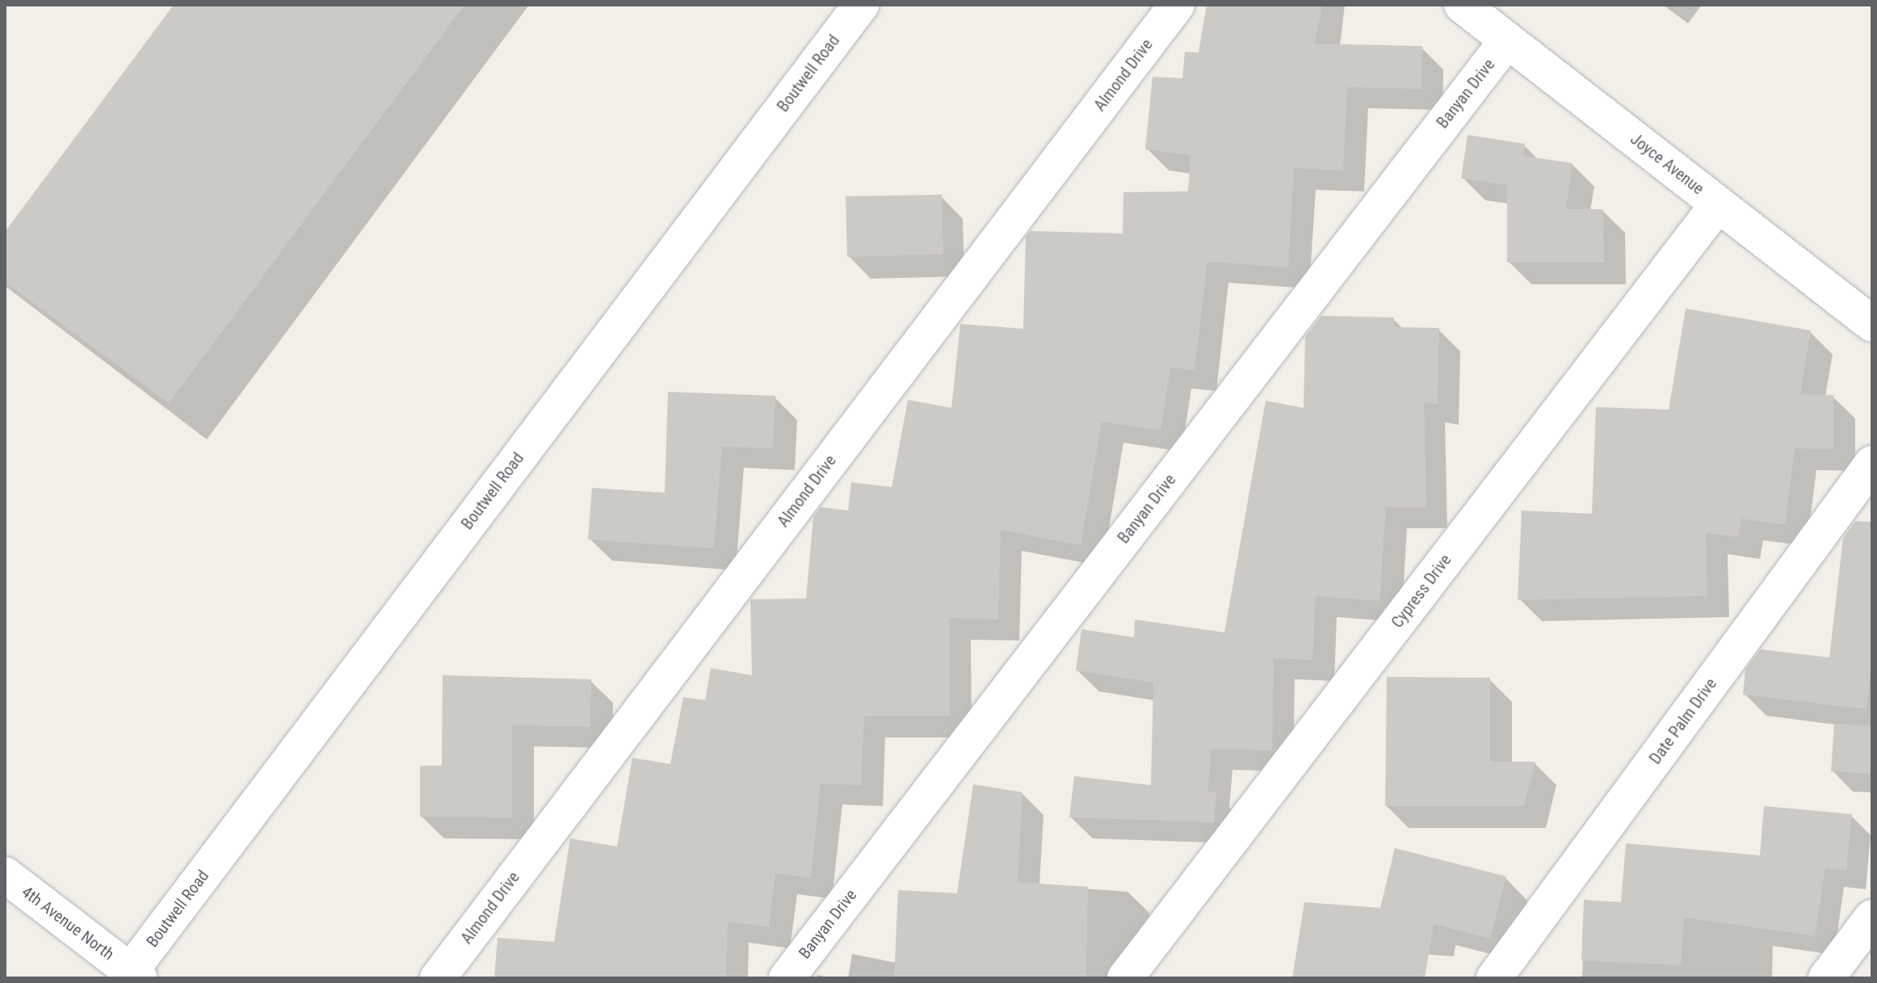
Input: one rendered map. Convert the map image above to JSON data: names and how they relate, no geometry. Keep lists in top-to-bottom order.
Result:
{
  "streets": {
    "street": [
      "Boutwell Road",
      "Almond Drive",
      "Banyan Drive",
      "Joyce Avenue",
      "Cypress Drive",
      "Date Palm Drive",
      "4th Avenue North"
    ]
  },
  "crossings": [
    ["Boutwell Road", "4th Avenue North"],
    ["Banyan Drive", "Joyce Avenue"],
    ["Joyce Avenue", "Cypress Drive"]
  ]
}
